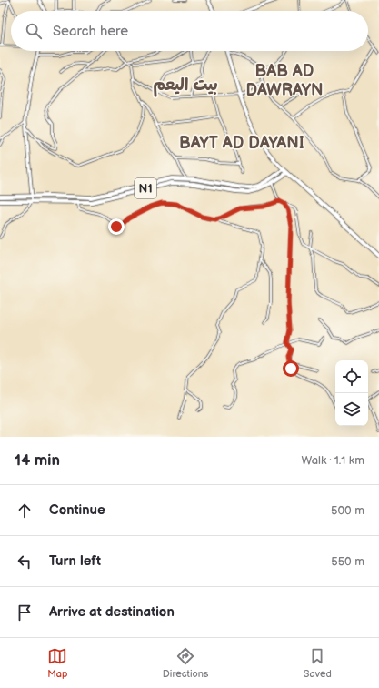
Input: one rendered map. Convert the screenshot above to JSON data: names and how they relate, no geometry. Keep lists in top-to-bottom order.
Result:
{
  "streets": {
    "highway": ["N1"]
  },
  "districts": ["BAB AD DAWRAYN", "بيت اليعم", "BAYT AD DAYANI"],
  "page": {
    "search": "Search here",
    "heading": ["14 min", "Walk · 1.1 km"],
    "list": [
      ["Continue", "500 m"],
      ["Turn left", "550 m"],
      "Arrive at destination"
    ],
    "nav": ["Map", "Directions", "Saved"]
  }
}
